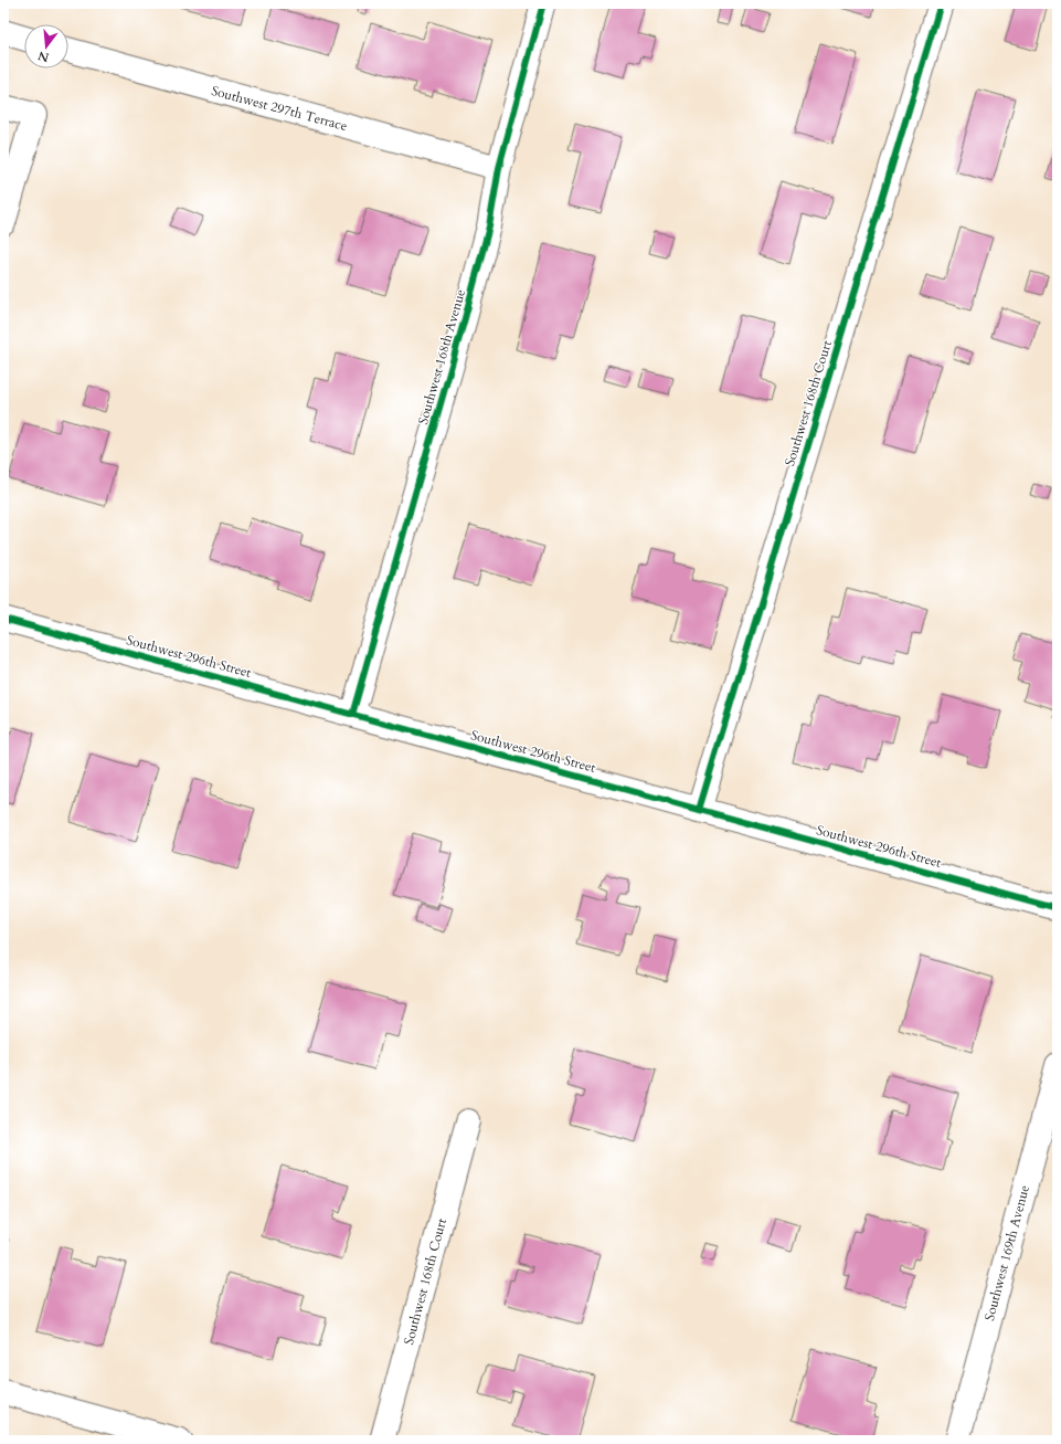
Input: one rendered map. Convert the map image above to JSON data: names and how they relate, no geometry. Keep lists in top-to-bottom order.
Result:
{
  "streets": {
    "street": [
      "Southwest 297th Terrace",
      "Southwest 168th Avenue",
      "Southwest 168th Court",
      "Southwest 296th Street",
      "Southwest 169th Avenue"
    ]
  },
  "crossings": [
    ["Southwest 297th Terrace", "Southwest 168th Avenue"],
    ["Southwest 168th Avenue", "Southwest 296th Street"],
    ["Southwest 168th Court", "Southwest 296th Street"]
  ],
  "north": "bottom"
}
